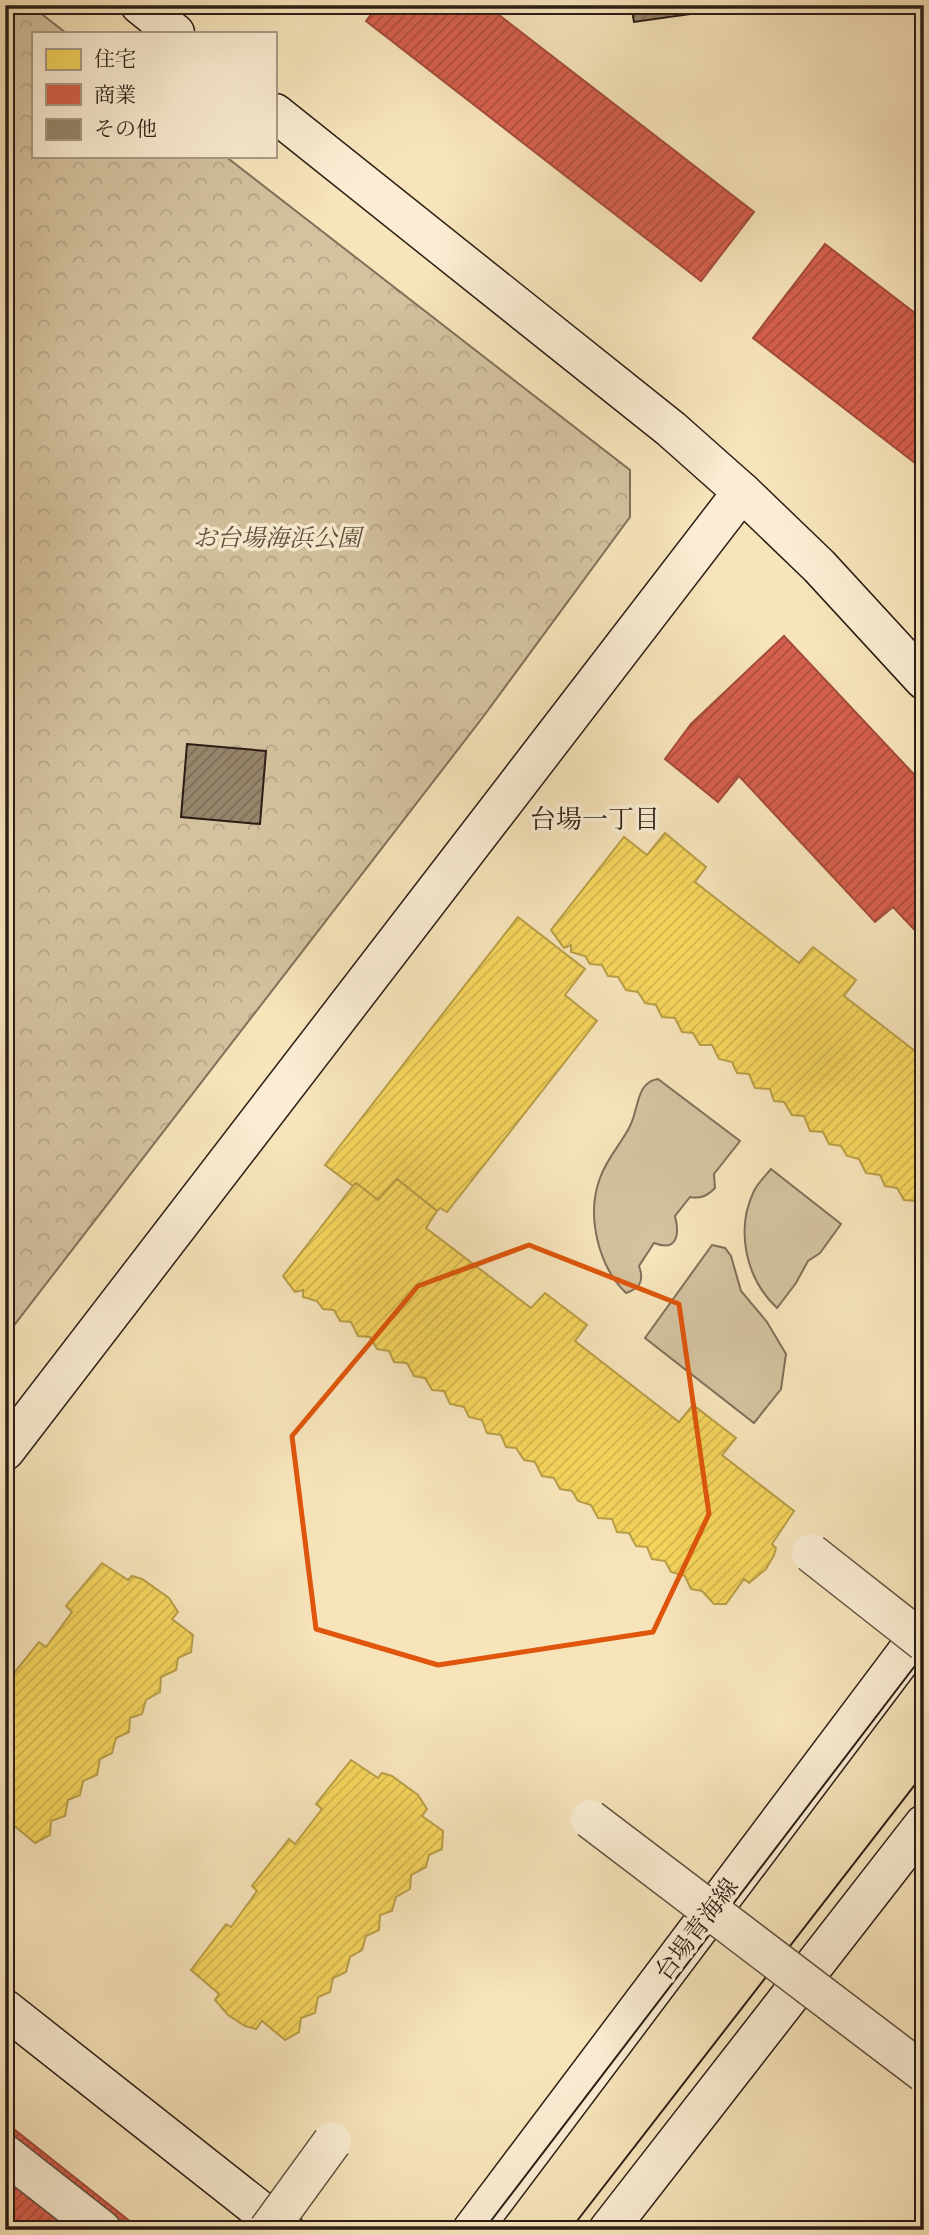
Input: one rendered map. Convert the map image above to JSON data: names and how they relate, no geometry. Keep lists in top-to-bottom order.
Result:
{
  "streets": {
    "street": ["台場青海線"]
  },
  "districts": ["台場一丁目"],
  "parks": ["お台場海浜公園"],
  "legend": ["住宅", "商業", "その他"]
}
